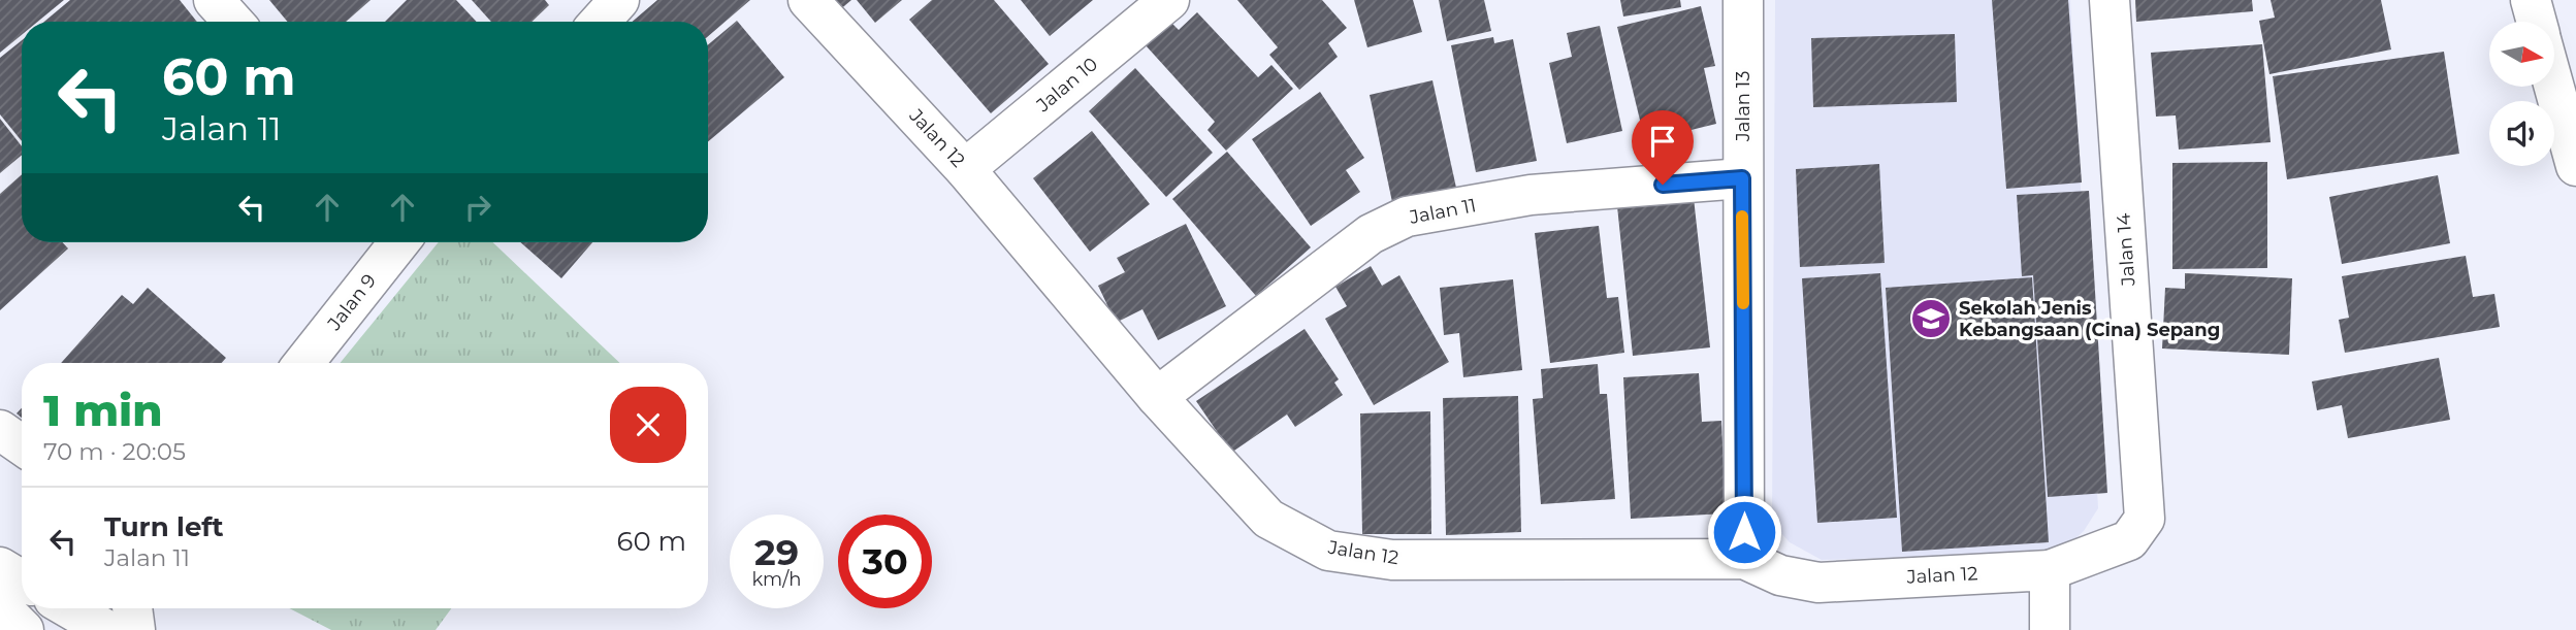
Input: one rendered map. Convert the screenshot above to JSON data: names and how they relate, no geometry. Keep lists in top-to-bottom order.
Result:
{
  "streets": {
    "street": [
      "Jalan 10",
      "Jalan 13",
      "Jalan 12",
      "Jalan 11",
      "Jalan 14",
      "Jalan 9"
    ]
  },
  "crossings": [
    ["Jalan 10", "Jalan 12"],
    ["Jalan 13", "Jalan 12"],
    ["Jalan 13", "Jalan 11"],
    ["Jalan 12", "Jalan 11"],
    ["Jalan 12", "Jalan 14"]
  ],
  "places": {
    "school or university": ["Sekolah Jenis Kebangsaan (Cina) Sepang"]
  },
  "north": "right",
  "page": {
    "turn": ["60 m", "Jalan 11"],
    "heading": ["1 min", "70 m · 20:05"],
    "list": [
      {
        "name": "Turn left",
        "note": "Jalan 11",
        "value": "60 m"
      }
    ],
    "speed": "29 km/h",
    "limit": "30"
  }
}
